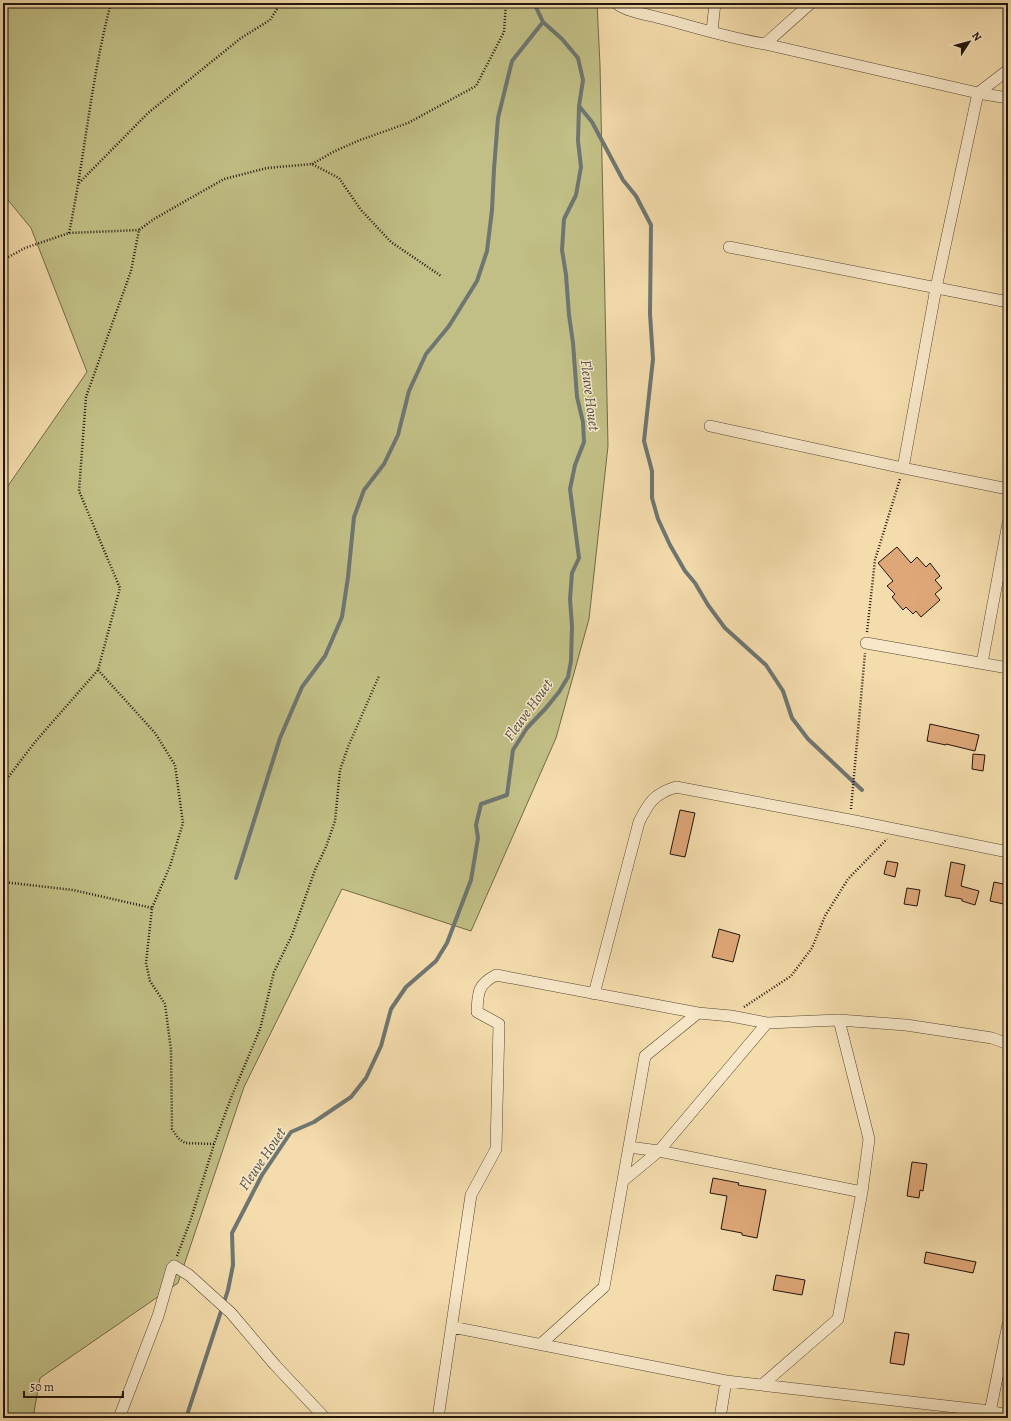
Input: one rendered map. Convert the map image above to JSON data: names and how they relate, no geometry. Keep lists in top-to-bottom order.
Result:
{
  "water": ["Fleuve Houet"],
  "scale_bar": "50 m",
  "north": "top right"
}
